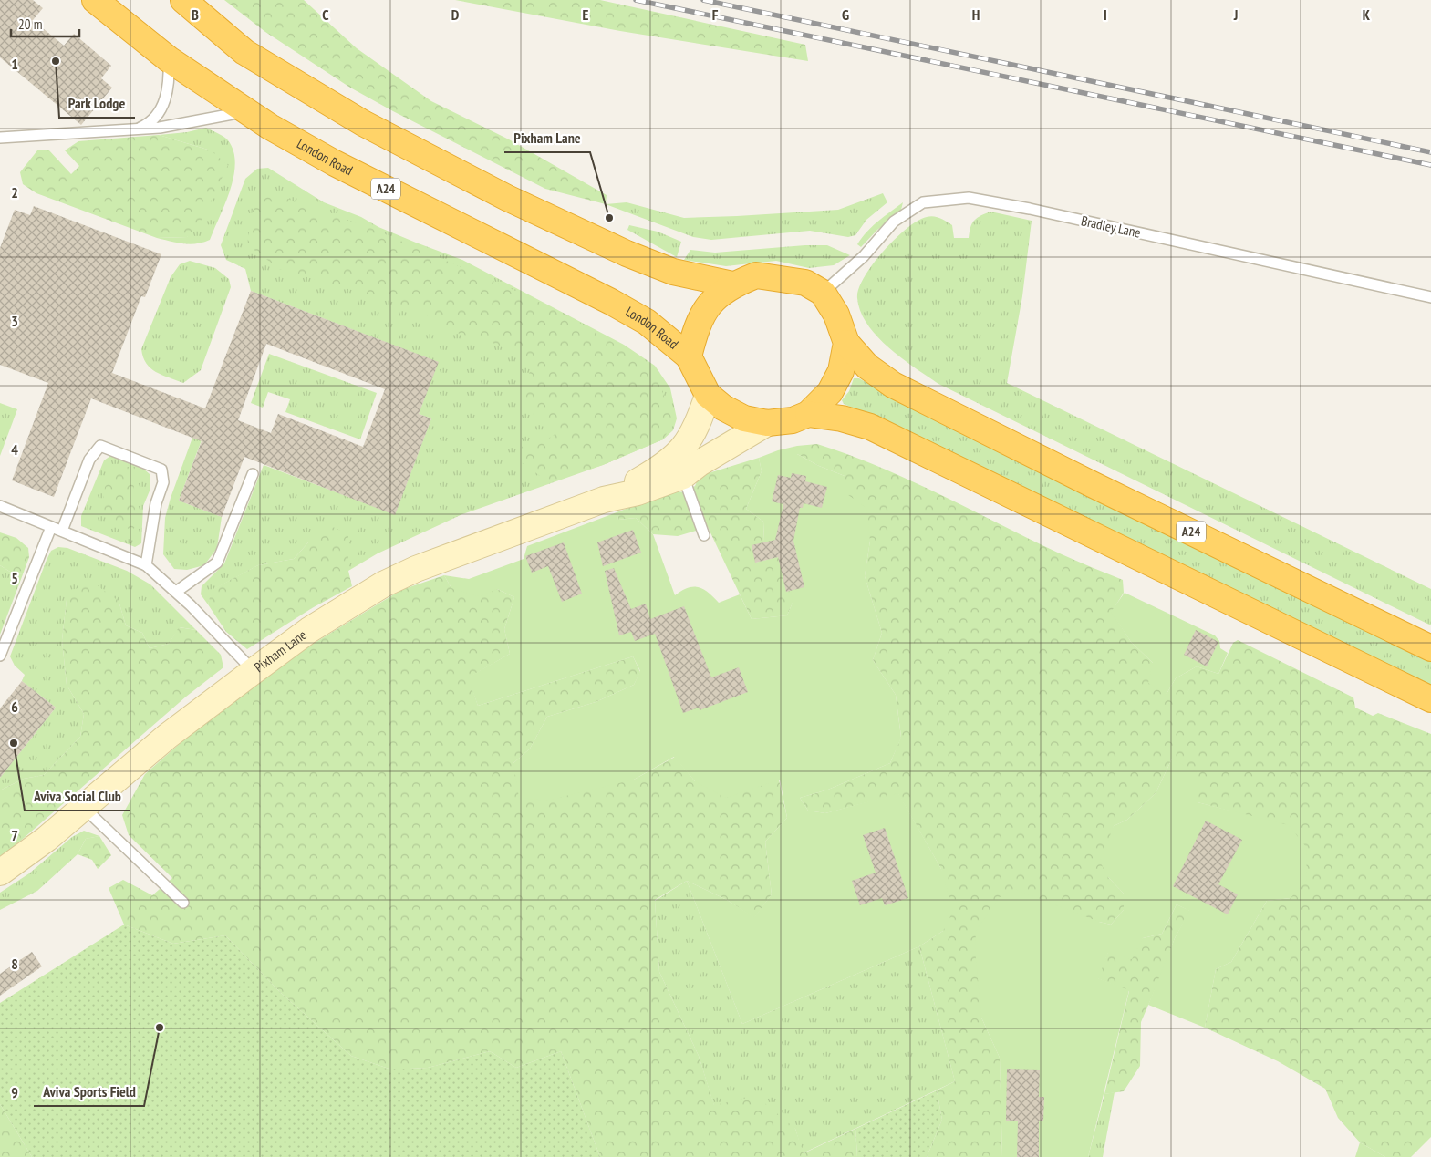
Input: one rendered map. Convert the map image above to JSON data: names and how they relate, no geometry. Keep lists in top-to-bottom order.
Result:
{
  "streets": {
    "highway": ["London Road", "A24"],
    "main road": ["Pixham Lane"],
    "lane": ["Bradley Lane"]
  },
  "crossings": [
    ["London Road", "A24"],
    ["London Road", "Bradley Lane"],
    ["London Road", "Pixham Lane"],
    ["A24", "Bradley Lane"],
    ["A24", "Pixham Lane"],
    ["Bradley Lane", "Pixham Lane"]
  ],
  "places": [
    "Park Lodge",
    "Pixham Lane",
    "Aviva Social Club",
    "Aviva Sports Field"
  ],
  "scale_bar": "20 m",
  "grid": {
    "columns": [
      "B",
      "C",
      "D",
      "E",
      "F",
      "G",
      "H",
      "I",
      "J",
      "K"
    ],
    "rows": [
      "1",
      "2",
      "3",
      "4",
      "5",
      "6",
      "7",
      "8",
      "9"
    ]
  }
}
